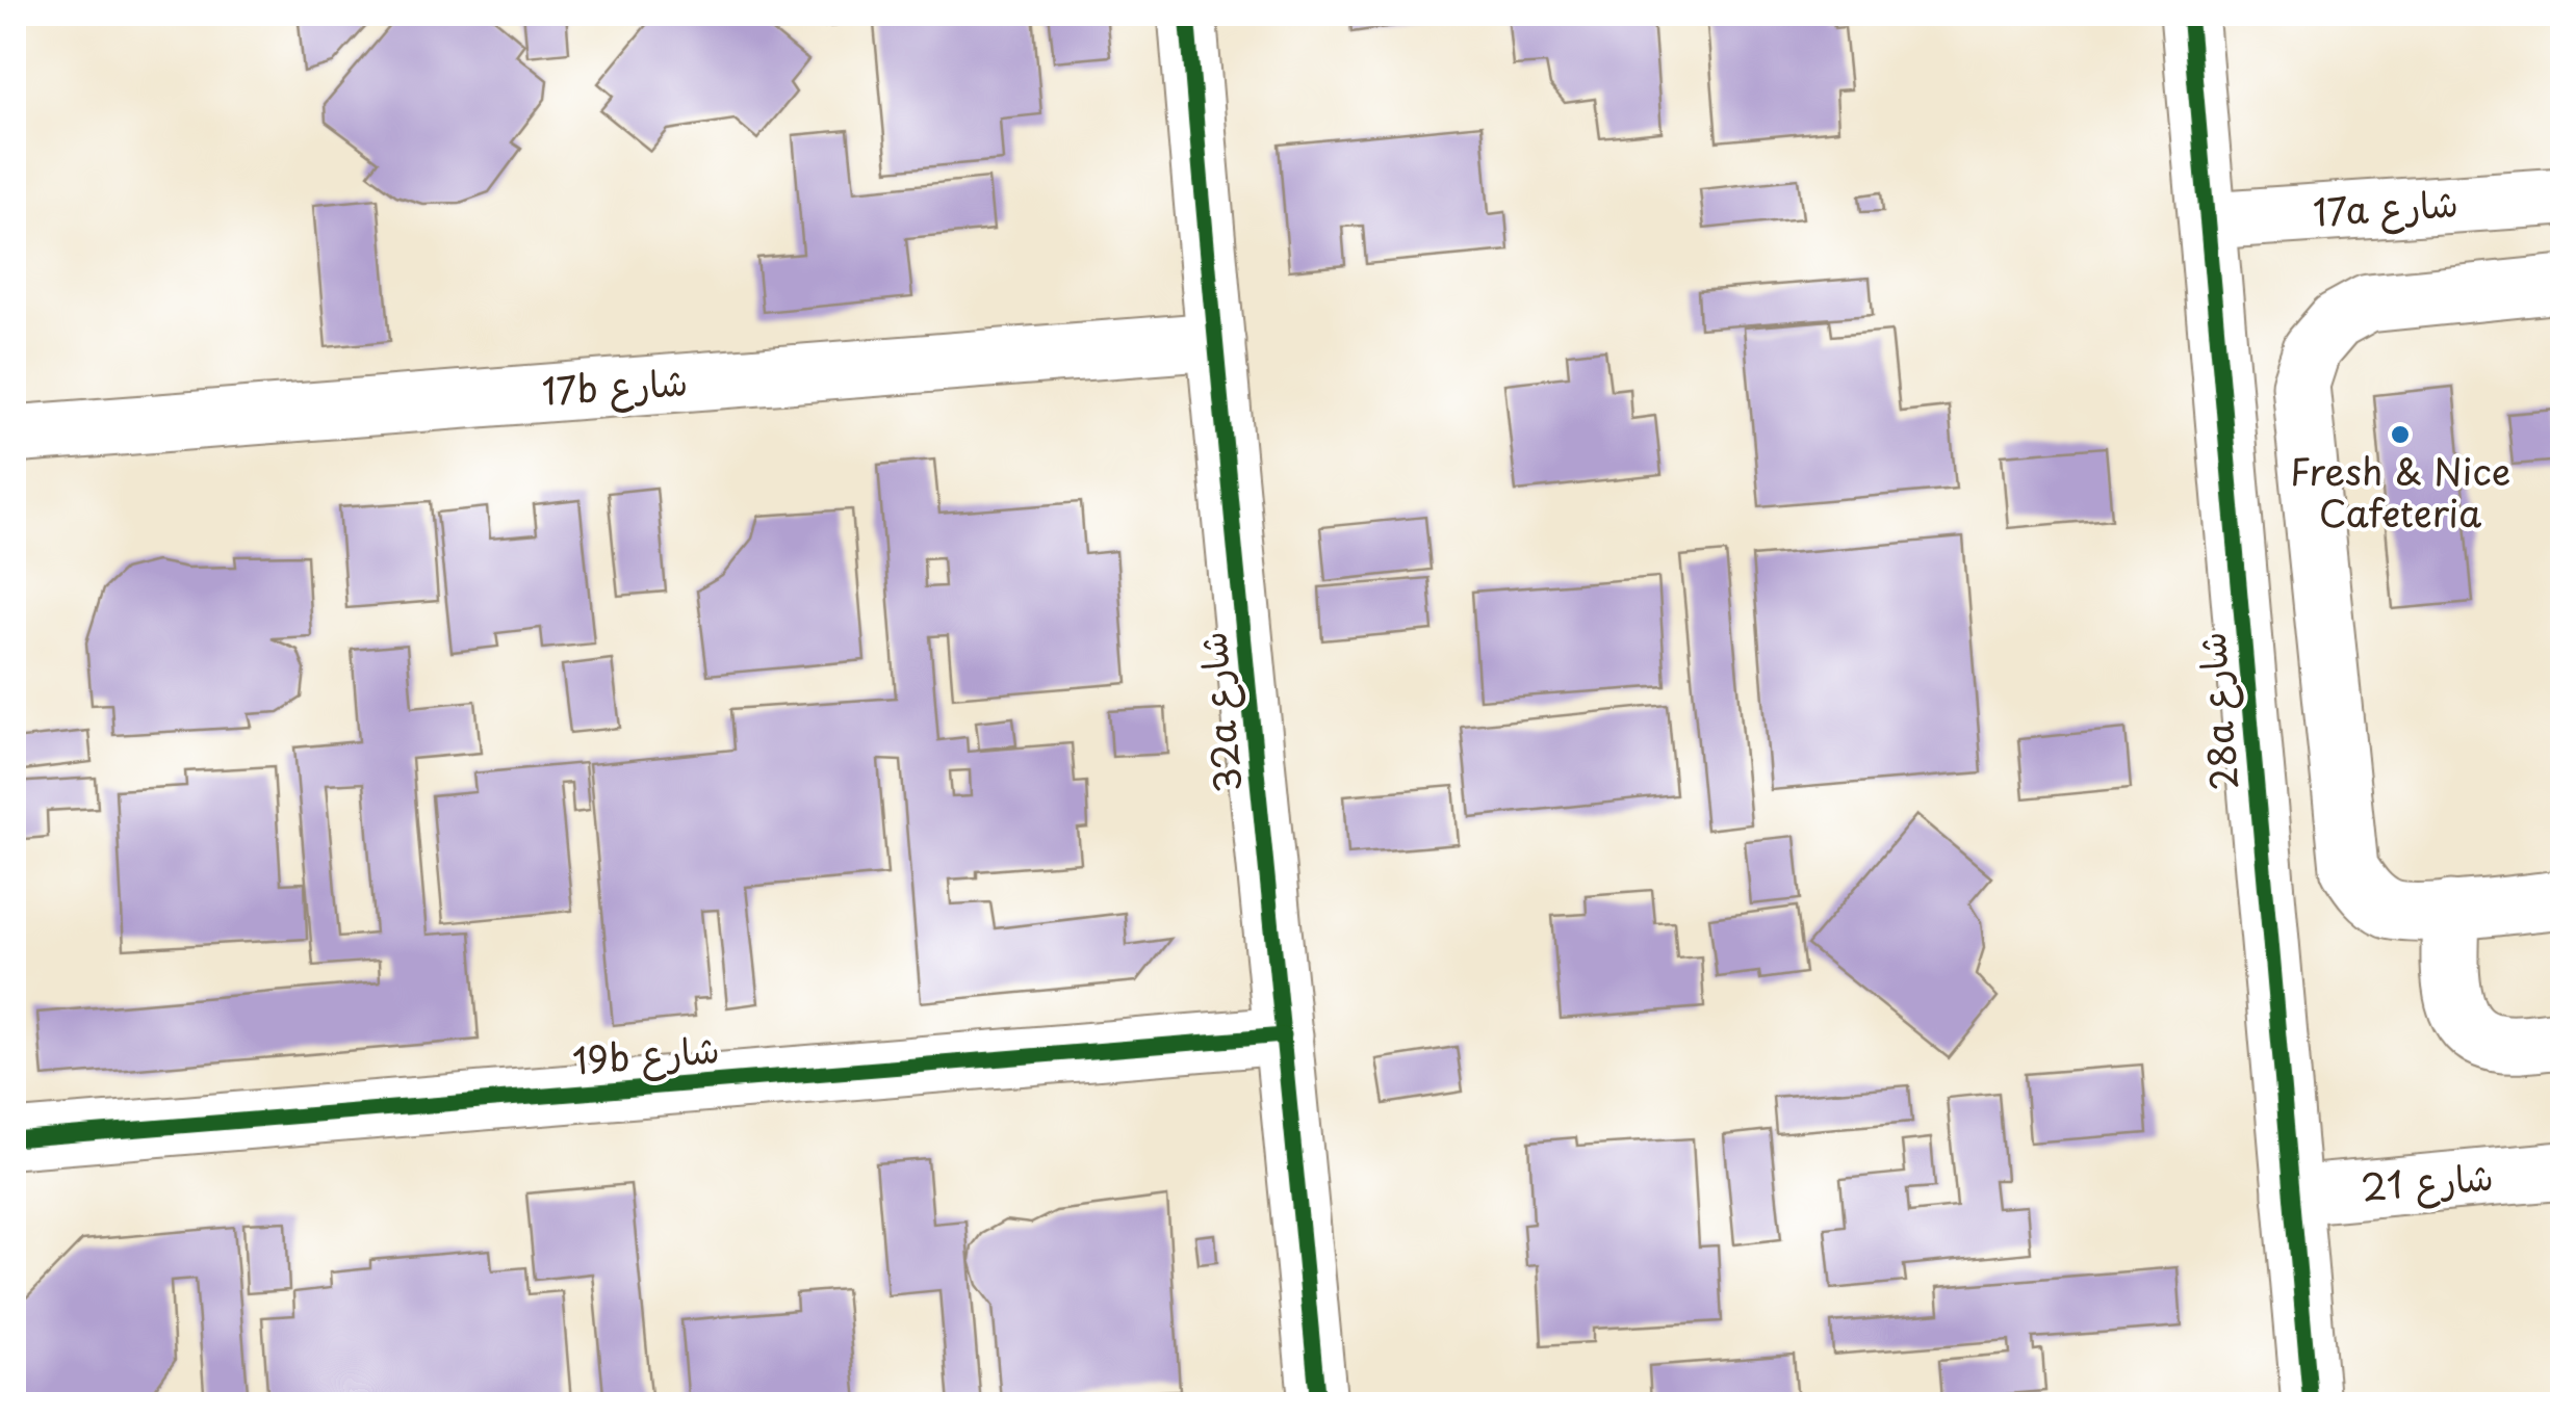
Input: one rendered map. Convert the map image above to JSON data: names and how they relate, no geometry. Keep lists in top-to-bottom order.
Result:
{
  "streets": {
    "street": [
      "17a شارع",
      "17b شارع",
      "28a شارع",
      "32a شارع",
      "19b شارع",
      "شارع 21"
    ]
  },
  "crossings": [
    ["17a شارع", "28a شارع"],
    ["17b شارع", "32a شارع"],
    ["28a شارع", "شارع 21"],
    ["32a شارع", "19b شارع"]
  ],
  "places": ["Fresh & Nice Cafeteria"]
}
